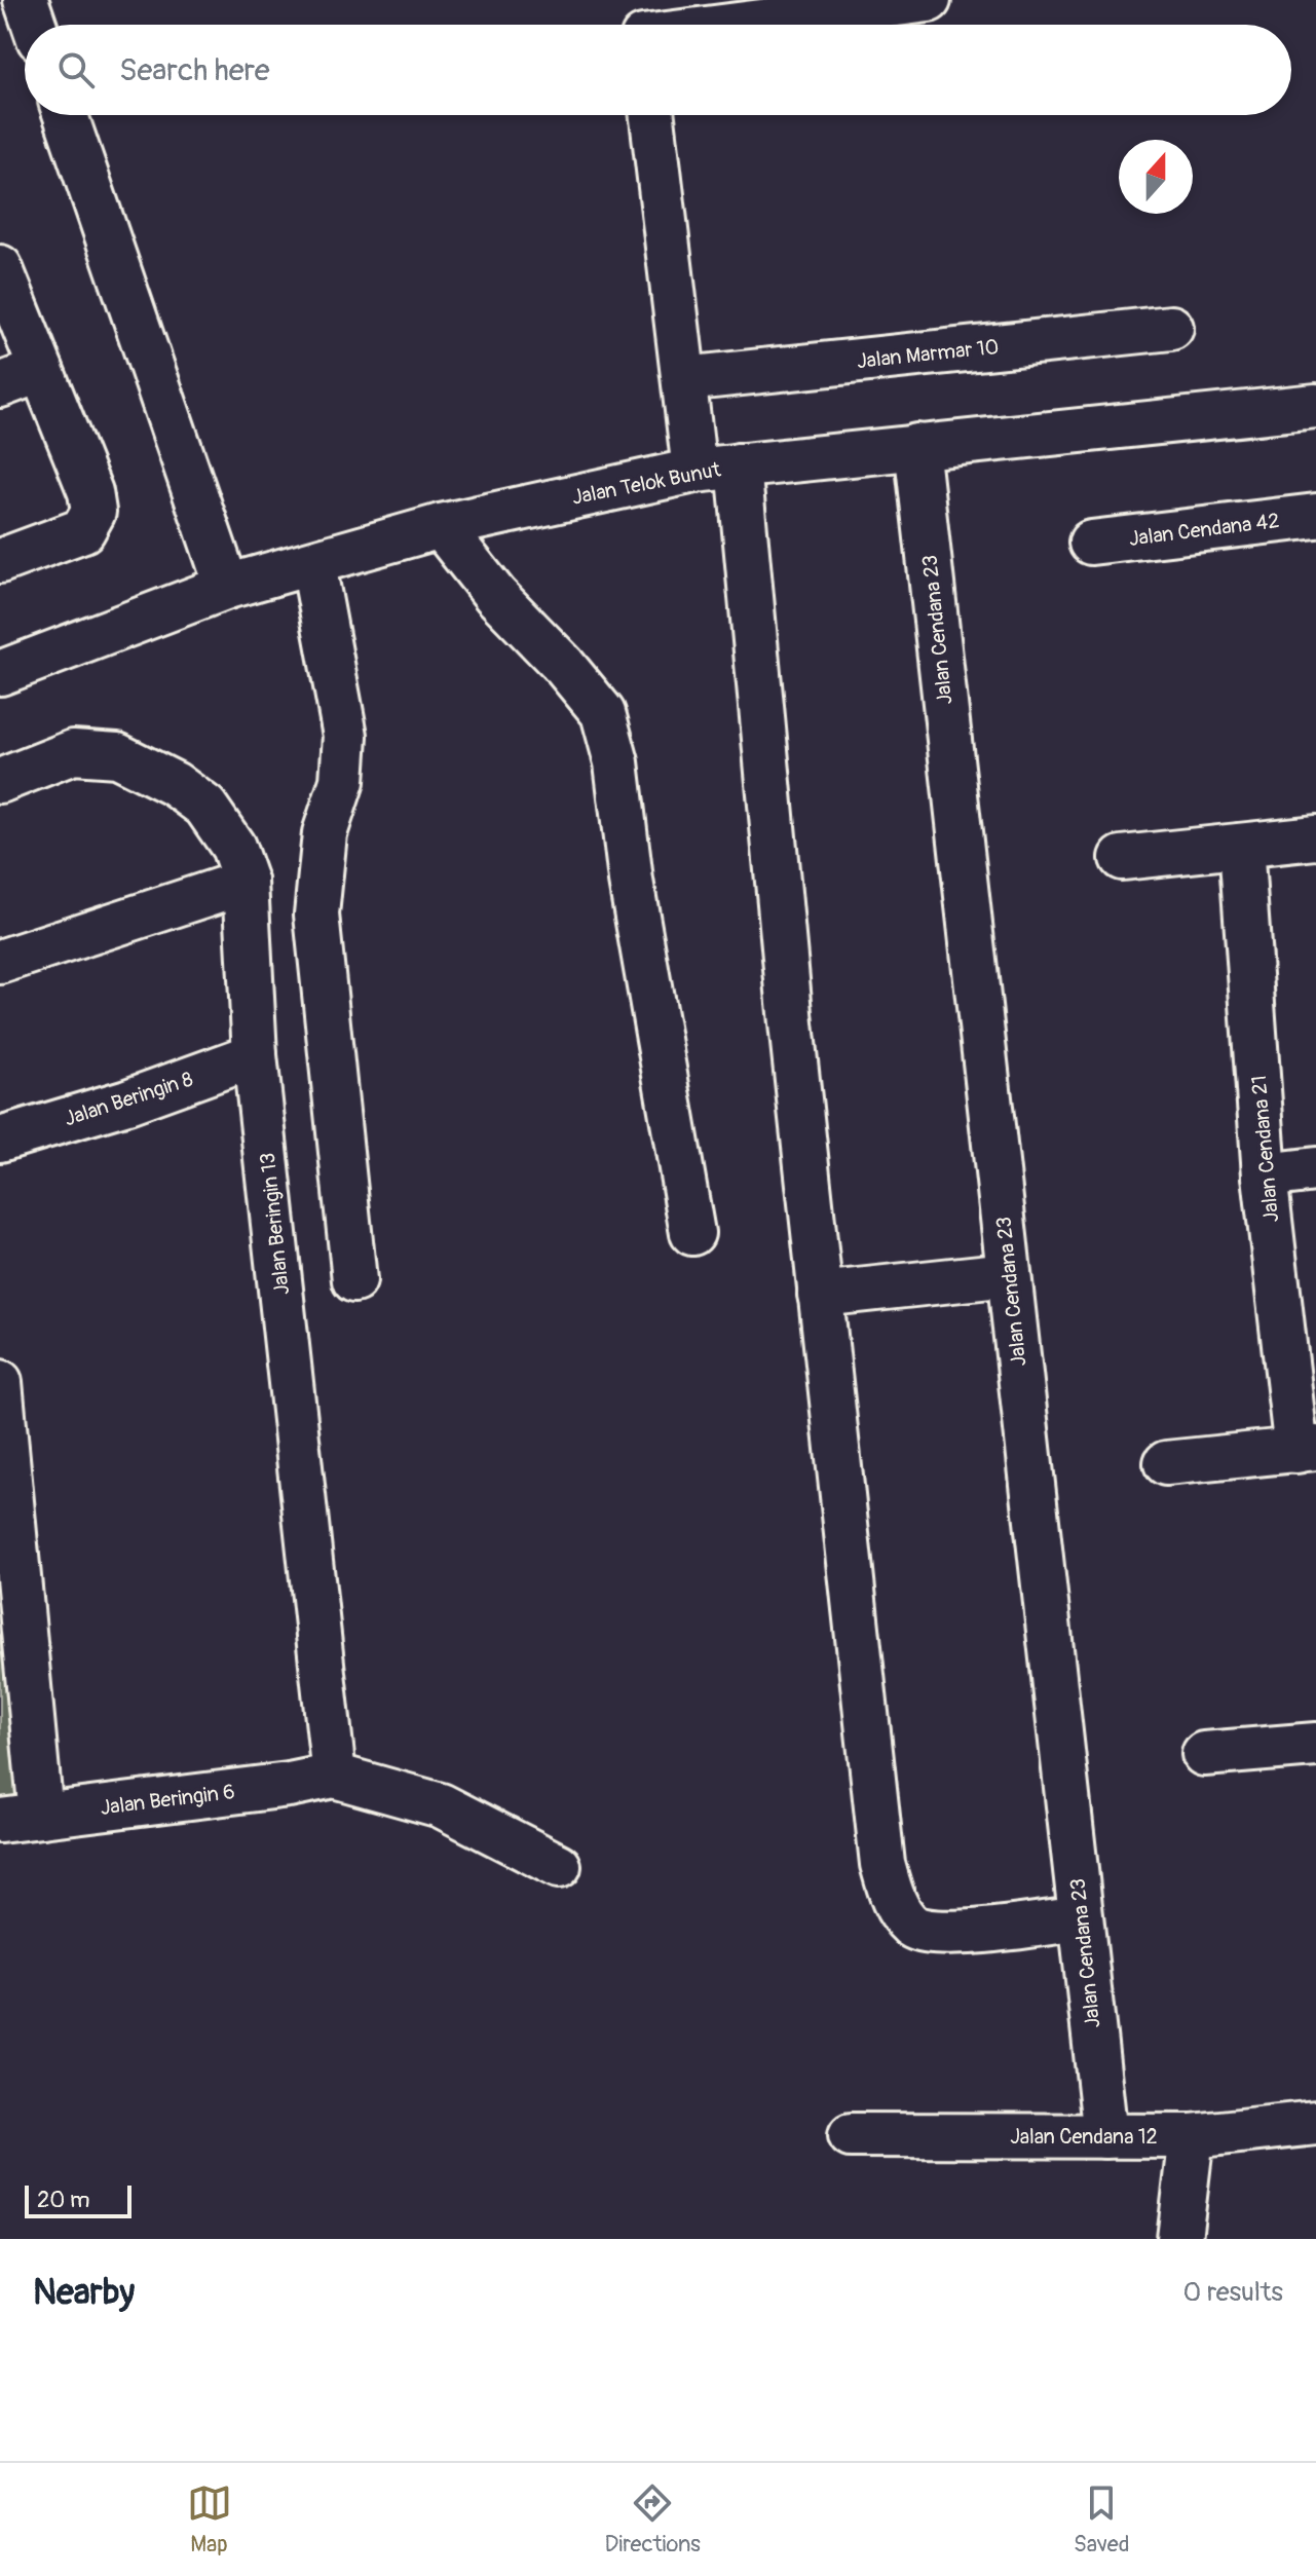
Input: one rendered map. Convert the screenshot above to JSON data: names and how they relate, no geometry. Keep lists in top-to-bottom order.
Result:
{
  "streets": {
    "street": [
      "Jalan Marmar 10",
      "Jalan Telok Bunut",
      "Jalan Cendana 42",
      "Jalan Cendana 23",
      "Jalan Beringin 8",
      "Jalan Cendana 21",
      "Jalan Beringin 13",
      "Jalan Beringin 6",
      "Jalan Cendana 12"
    ]
  },
  "crossings": [
    ["Jalan Telok Bunut", "Jalan Cendana 23"],
    ["Jalan Cendana 23", "Jalan Cendana 12"],
    ["Jalan Beringin 8", "Jalan Beringin 13"],
    ["Jalan Beringin 13", "Jalan Beringin 6"]
  ],
  "scale_bar": "20 m",
  "north": "top",
  "page": {
    "search": "Search here",
    "scale": "20 m",
    "heading": ["Nearby", "0 results"],
    "nav": ["Map", "Directions", "Saved"]
  }
}
